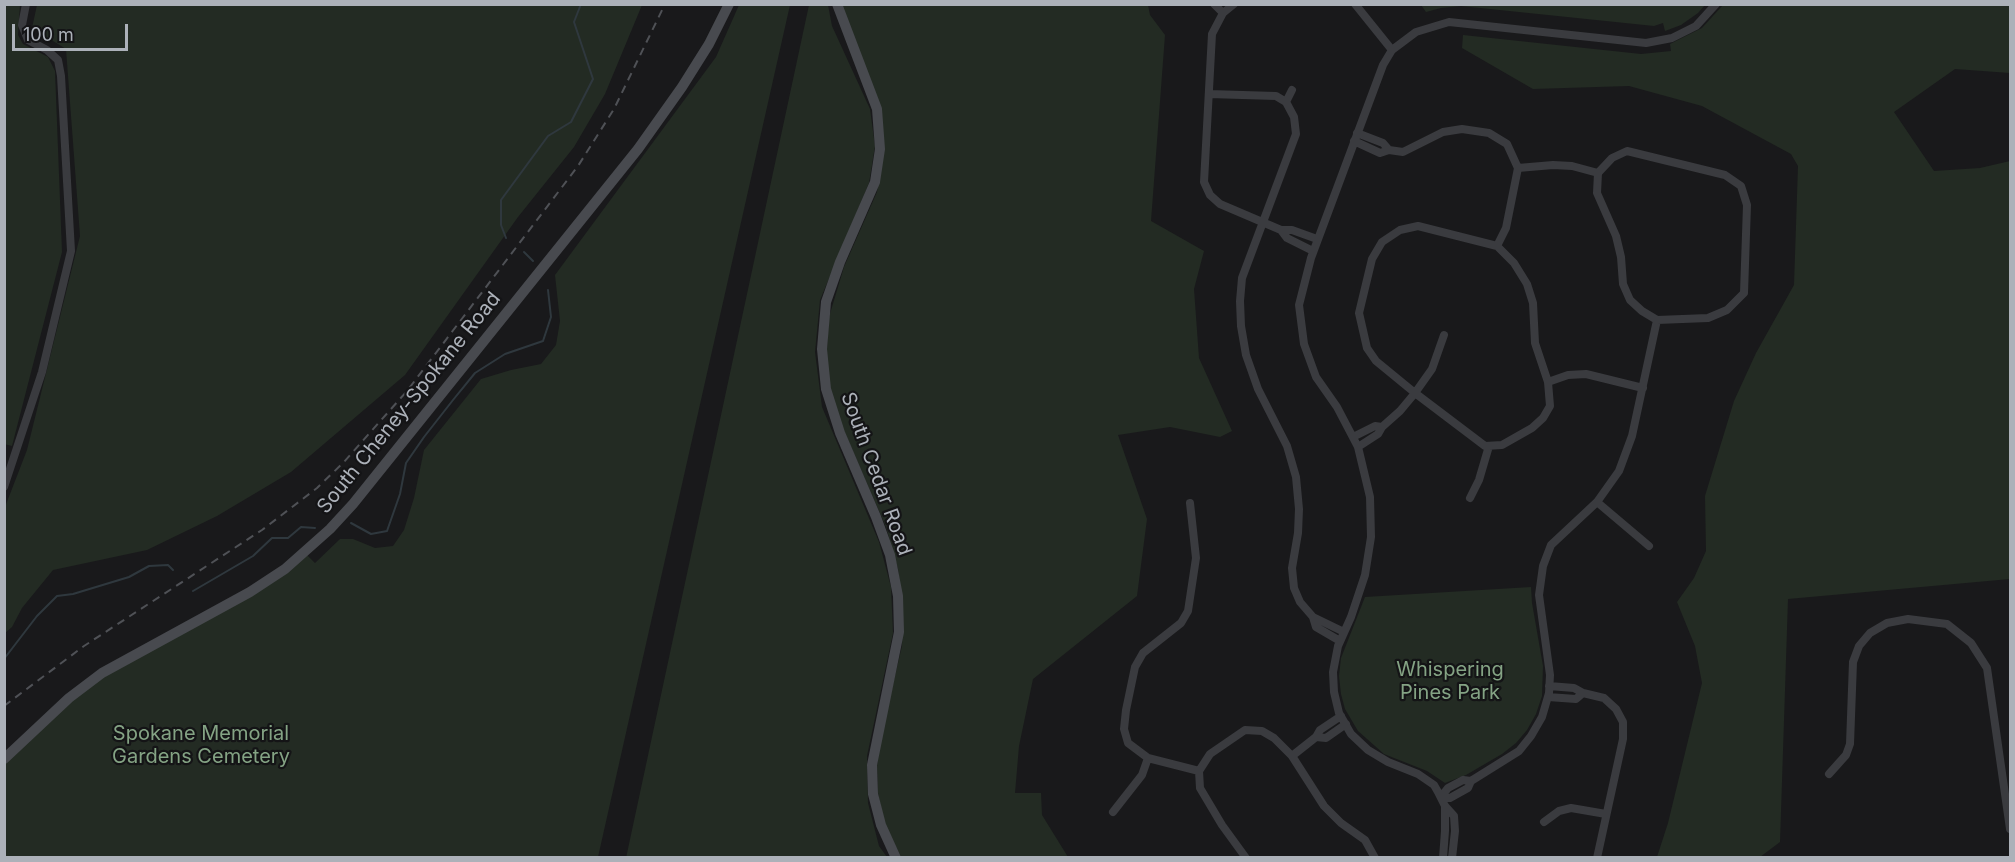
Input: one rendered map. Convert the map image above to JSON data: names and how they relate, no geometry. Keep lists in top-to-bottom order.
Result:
{
  "streets": {
    "main road": ["South Cheney-Spokane Road", "South Cedar Road"]
  },
  "parks": ["Whispering Pines Park", "Spokane Memorial Gardens Cemetery"],
  "scale_bar": "100 m"
}
